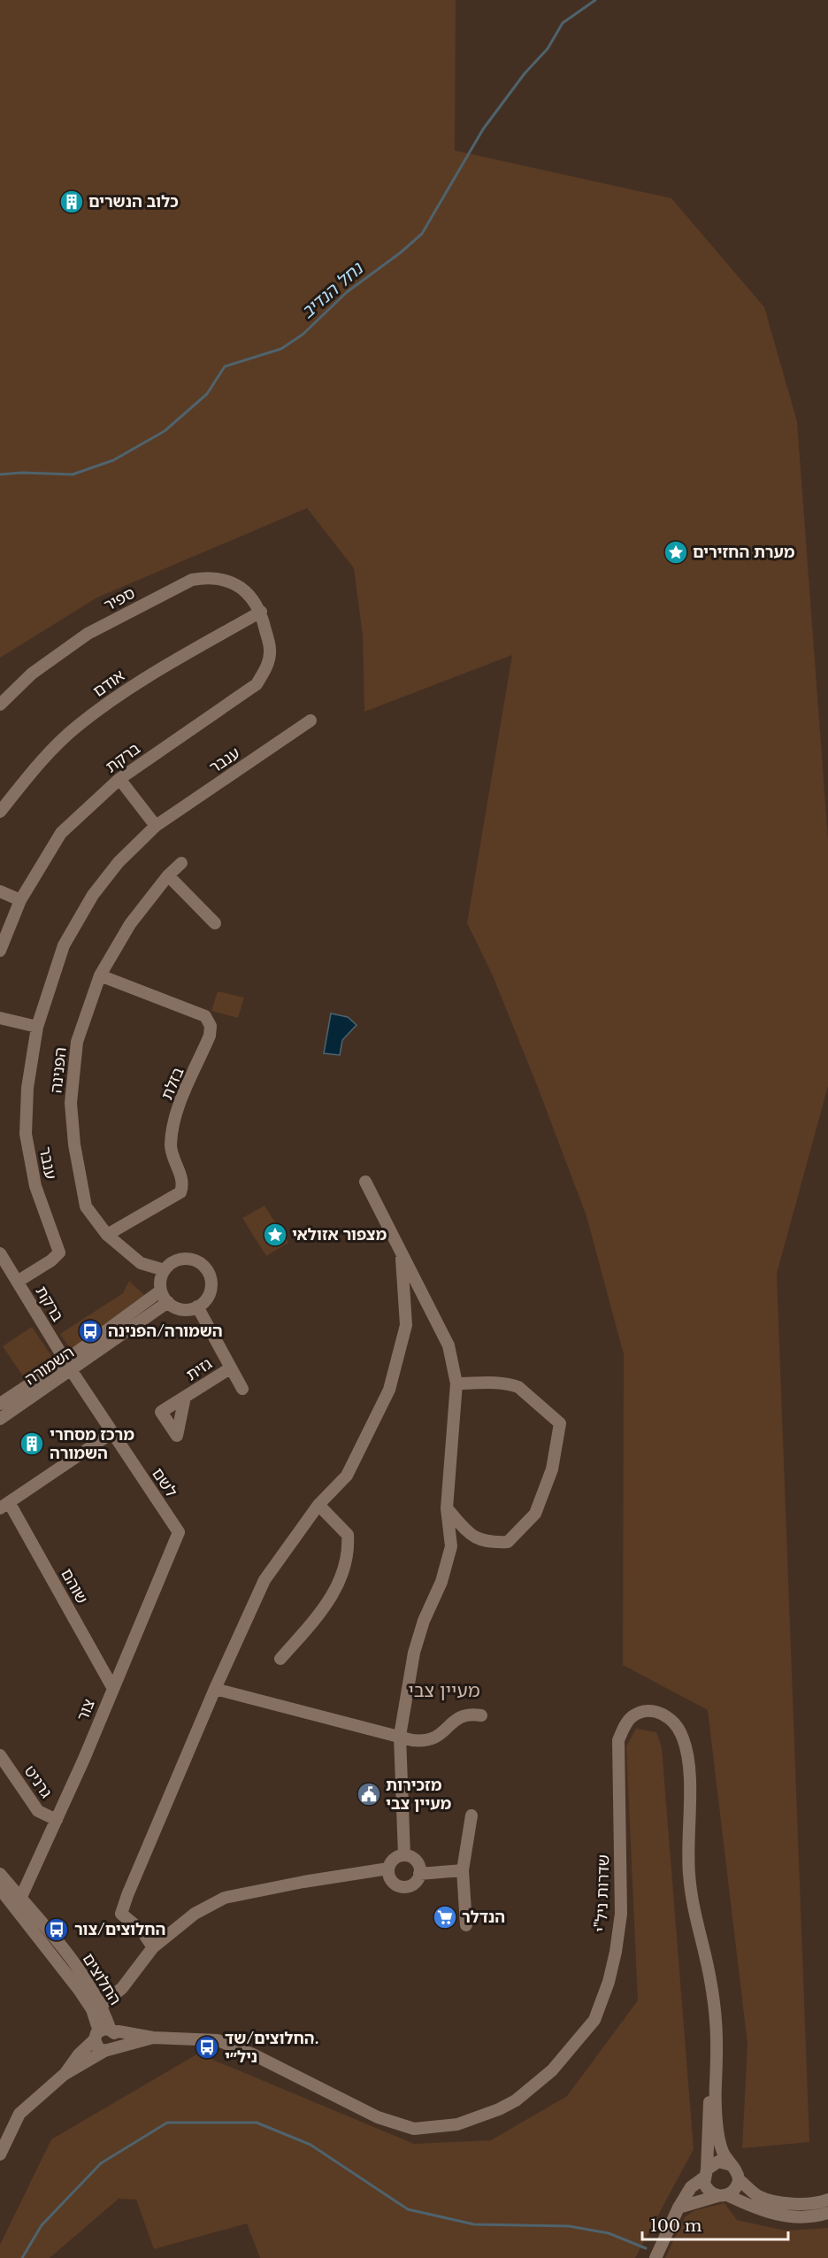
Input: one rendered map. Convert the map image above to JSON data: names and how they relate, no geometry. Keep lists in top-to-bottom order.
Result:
{
  "streets": {
    "street": [
      "ספיר",
      "אודם",
      "ברקת",
      "ענבר",
      "הפנינה",
      "בזלת",
      "השמורה",
      "גזית",
      "לשם",
      "שוהם",
      "צור",
      "גרניט",
      "שדרות ניל\"י",
      "החלוצים"
    ]
  },
  "crossings": [
    ["ספיר", "אודם"],
    ["ספיר", "ברקת"],
    ["אודם", "ברקת"],
    ["ברקת", "ענבר"],
    ["ברקת", "השמורה"],
    ["ברקת", "לשם"],
    ["הפנינה", "בזלת"],
    ["הפנינה", "השמורה"],
    ["הפנינה", "גזית"],
    ["השמורה", "גזית"],
    ["השמורה", "לשם"],
    ["לשם", "צור"],
    ["שוהם", "צור"],
    ["צור", "גרניט"],
    ["צור", "החלוצים"],
    ["שדרות ניל\"י", "החלוצים"]
  ],
  "districts": ["מעיין צבי"],
  "water": ["נחל הנדיב"],
  "places": {
    "building": ["כלוב הנשרים", "מרכז מסחרי השמורה"],
    "place": ["מערת החזירים", "מצפור אזולאי"],
    "bus stop": ["השמורה/הפנינה", "החלוצים/צור", "החלוצים/שד. ניל״י"],
    "public building": ["מזכירות מעיין צבי"],
    "supermarket": ["הנדלר"]
  },
  "scale_bar": "100 m"
}
